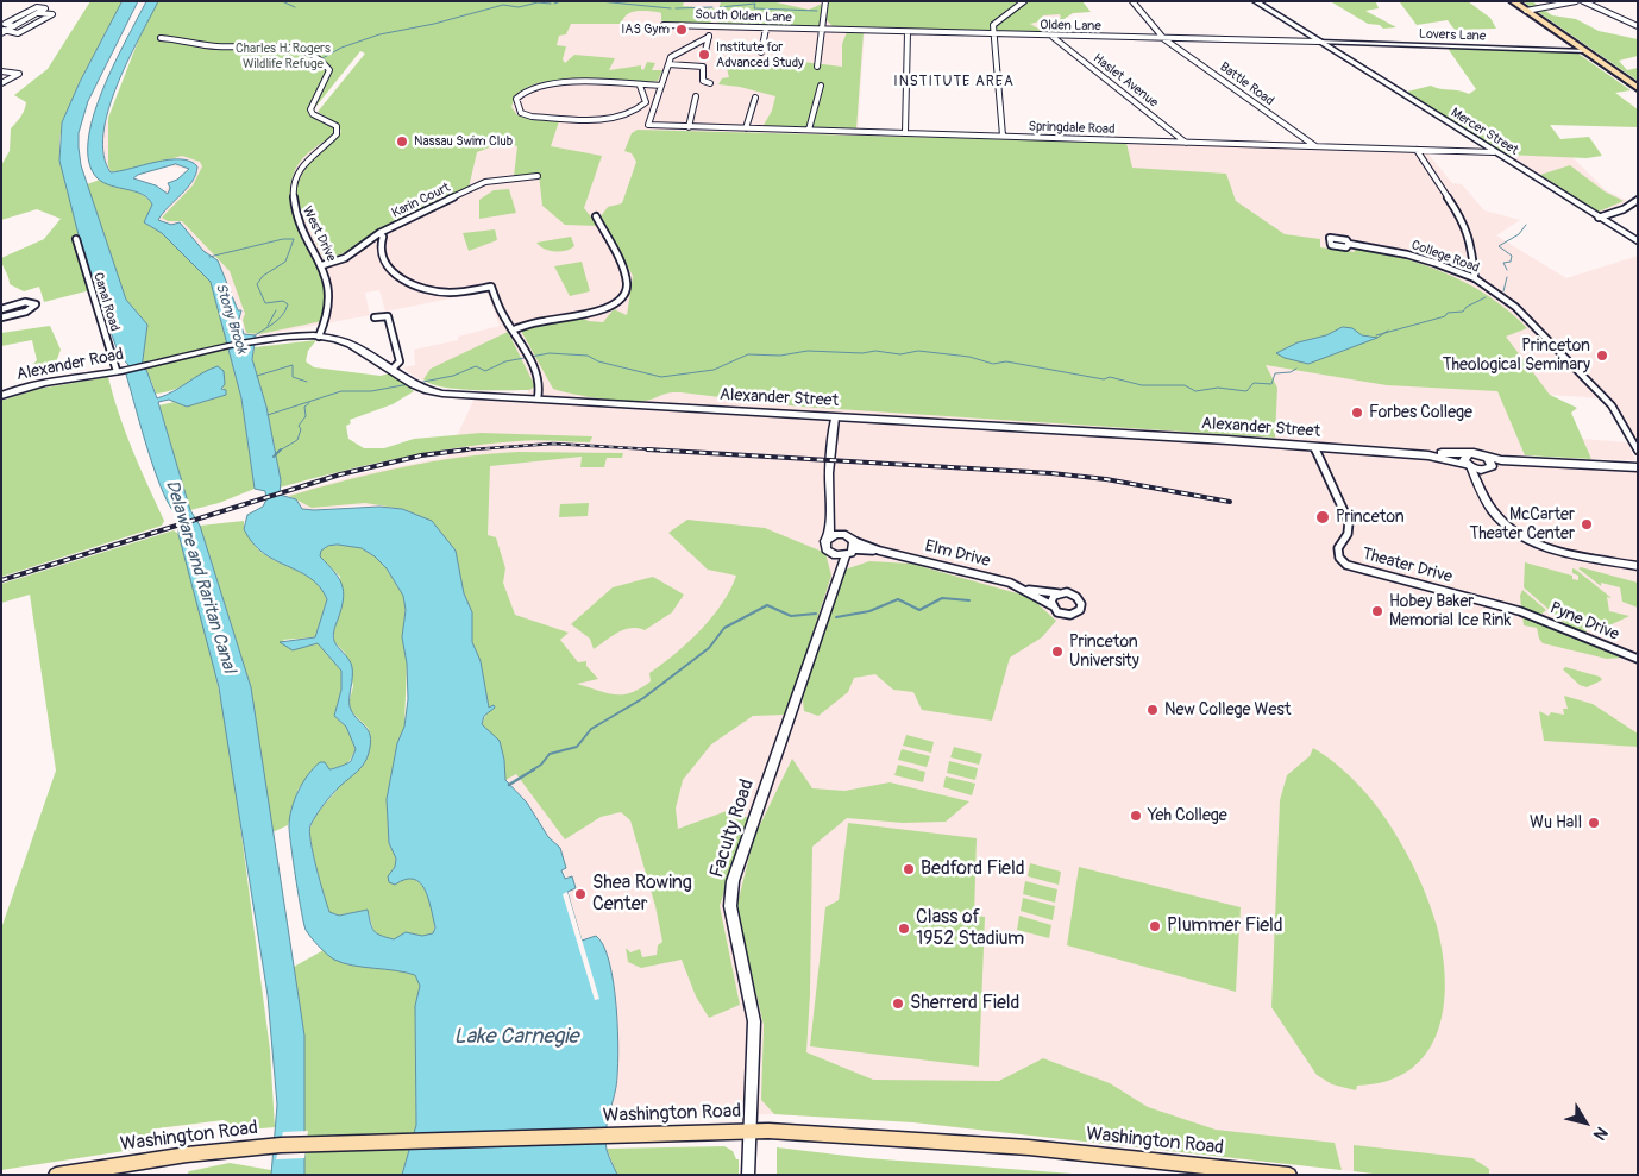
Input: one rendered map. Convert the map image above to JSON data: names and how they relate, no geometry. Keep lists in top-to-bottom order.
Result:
{
  "streets": {
    "main road": [
      "Mercer Street",
      "Alexander Road",
      "Alexander Street",
      "Washington Road"
    ],
    "street": [
      "South Olden Lane",
      "Olden Lane",
      "Lovers Lane",
      "Haslet Avenue",
      "Battle Road",
      "Springdale Road",
      "Karin Court",
      "West Drive",
      "College Road",
      "Canal Road",
      "Elm Drive",
      "Theater Drive",
      "Pyne Drive",
      "Faculty Road"
    ]
  },
  "crossings": [
    ["South Olden Lane", "Olden Lane"],
    ["Olden Lane", "Lovers Lane"],
    ["Olden Lane", "Haslet Avenue"],
    ["Olden Lane", "Battle Road"],
    ["Olden Lane", "Mercer Street"],
    ["Lovers Lane", "Mercer Street"],
    ["Haslet Avenue", "Springdale Road"],
    ["Battle Road", "Springdale Road"],
    ["Springdale Road", "Mercer Street"],
    ["Karin Court", "West Drive"],
    ["West Drive", "Alexander Street"],
    ["Canal Road", "Alexander Road"],
    ["Alexander Road", "Alexander Street"],
    ["Alexander Street", "Theater Drive"],
    ["Elm Drive", "Faculty Road"],
    ["Theater Drive", "Pyne Drive"],
    ["Faculty Road", "Washington Road"]
  ],
  "districts": ["INSTITUTE AREA"],
  "water": ["Stony Brook", "Delaware and Raritan Canal", "Lake Carnegie"],
  "parks": ["Charles H. Rogers Wildlife Refuge"],
  "places": [
    "IAS Gym",
    "Institute for Advanced Study",
    "Nassau Swim Club",
    "Princeton Theological Seminary",
    "Forbes College",
    "Princeton",
    "McCarter Theater Center",
    "Hobey Baker Memorial Ice Rink",
    "Princeton University",
    "New College West",
    "Yeh College",
    "Wu Hall",
    "Bedford Field",
    "Shea Rowing Center",
    "Plummer Field",
    "Class of 1952 Stadium",
    "Sherrerd Field"
  ],
  "north": "bottom right"
}
